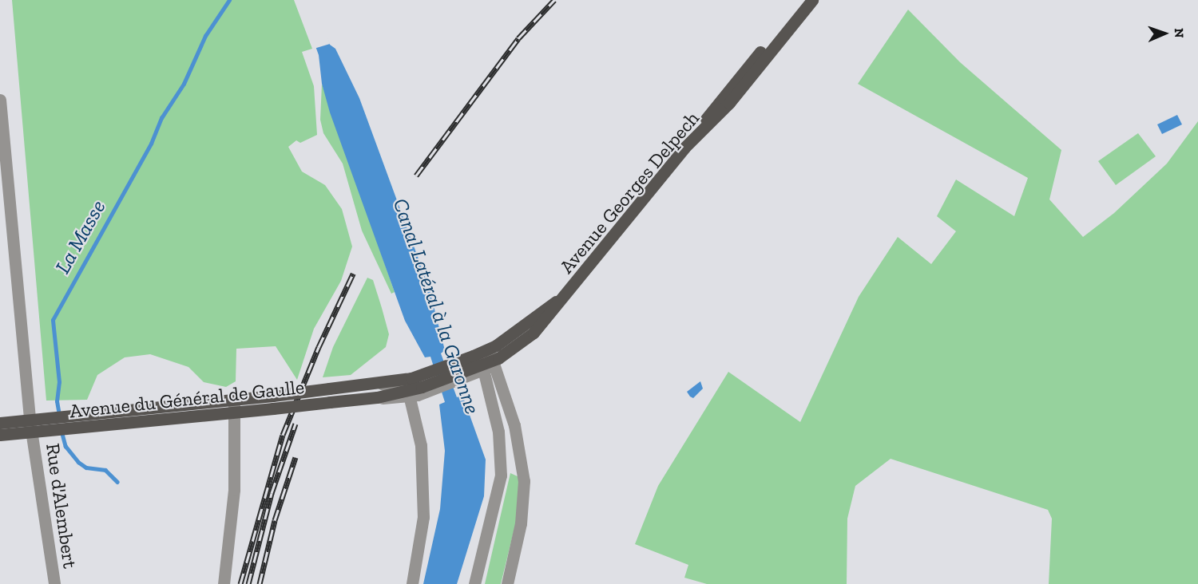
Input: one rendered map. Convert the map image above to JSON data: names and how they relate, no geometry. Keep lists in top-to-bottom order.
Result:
{
  "streets": {
    "main road": ["Avenue Georges Delpech", "Avenue du Général de Gaulle"],
    "street": ["Rue d'Alembert"]
  },
  "crossings": [
    ["Avenue Georges Delpech", "Avenue du Général de Gaulle"],
    ["Avenue du Général de Gaulle", "Rue d'Alembert"]
  ],
  "water": ["La Masse", "Canal Latéral à la Garonne"],
  "north": "right"
}
